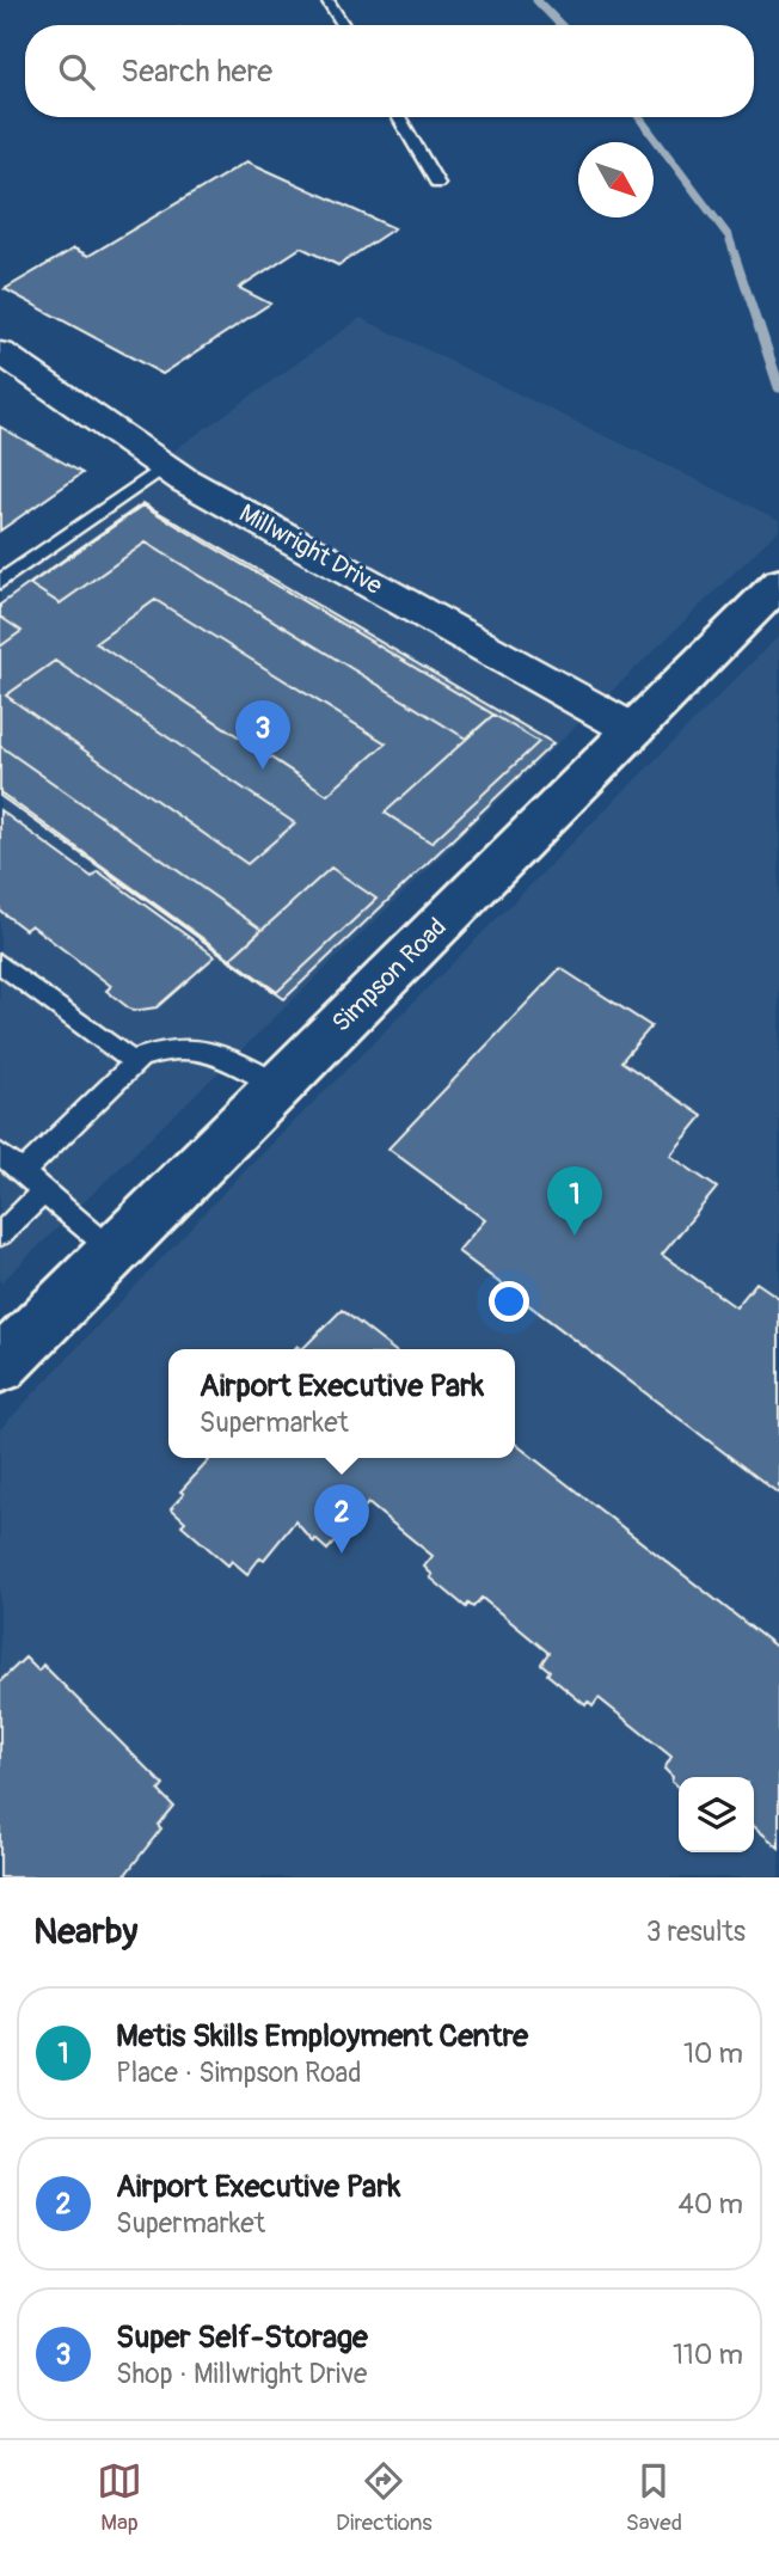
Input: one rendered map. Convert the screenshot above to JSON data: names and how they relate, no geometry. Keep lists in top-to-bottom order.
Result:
{
  "streets": {
    "main road": ["Simpson Road"],
    "street": ["Millwright Drive"]
  },
  "crossings": [
    ["Millwright Drive", "Simpson Road"]
  ],
  "north": "bottom right",
  "page": {
    "search": "Search here",
    "pins": ["3", "1", "2"],
    "popup": ["Airport Executive Park", "Supermarket"],
    "heading": ["Nearby", "3 results"],
    "list": [
      {
        "mark": "1",
        "name": "Metis Skills Employment Centre",
        "note": "Place · Simpson Road",
        "value": "10 m"
      },
      {
        "mark": "2",
        "name": "Airport Executive Park",
        "note": "Supermarket",
        "value": "40 m"
      },
      {
        "mark": "3",
        "name": "Super Self-Storage",
        "note": "Shop · Millwright Drive",
        "value": "110 m"
      }
    ],
    "nav": ["Map", "Directions", "Saved"]
  }
}
